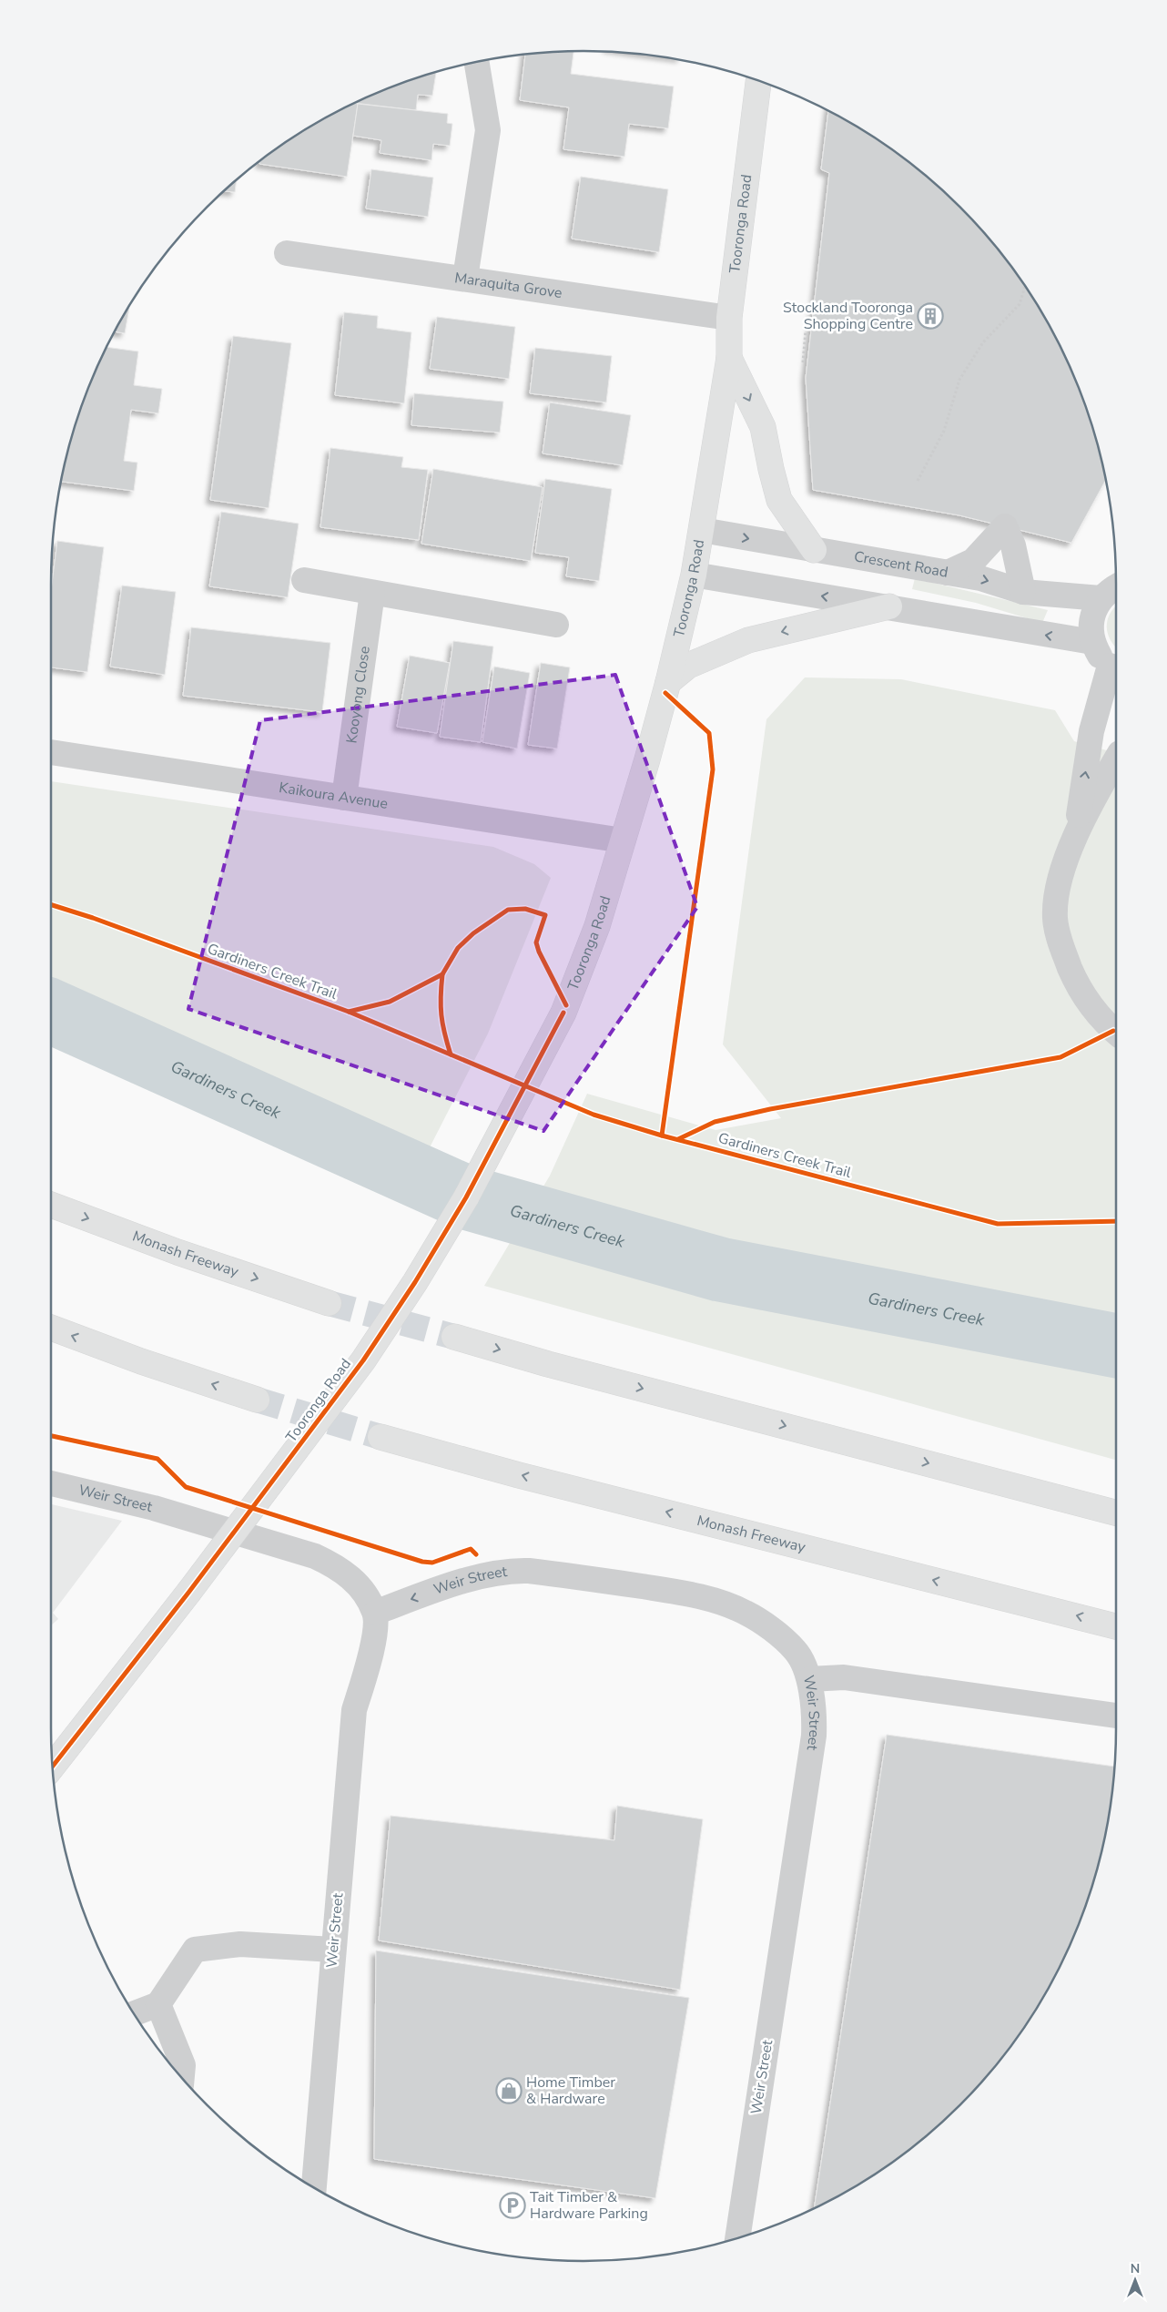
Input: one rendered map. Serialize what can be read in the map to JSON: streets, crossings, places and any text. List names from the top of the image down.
{
  "streets": {
    "main road": ["Tooronga Road", "Monash Freeway"],
    "street": [
      "Maraquita Grove",
      "Crescent Road",
      "Kooyong Close",
      "Kaikoura Avenue",
      "Weir Street"
    ],
    "cycle path": ["Gardiners Creek Trail"]
  },
  "crossings": [
    ["Tooronga Road", "Maraquita Grove"],
    ["Tooronga Road", "Crescent Road"],
    ["Tooronga Road", "Kaikoura Avenue"],
    ["Kooyong Close", "Kaikoura Avenue"]
  ],
  "water": ["Gardiners Creek"],
  "places": {
    "building": ["Stockland Tooronga Shopping Centre"],
    "shop": ["Home Timber & Hardware"],
    "parking": ["Tait Timber & Hardware Parking"]
  },
  "north": "top"
}
